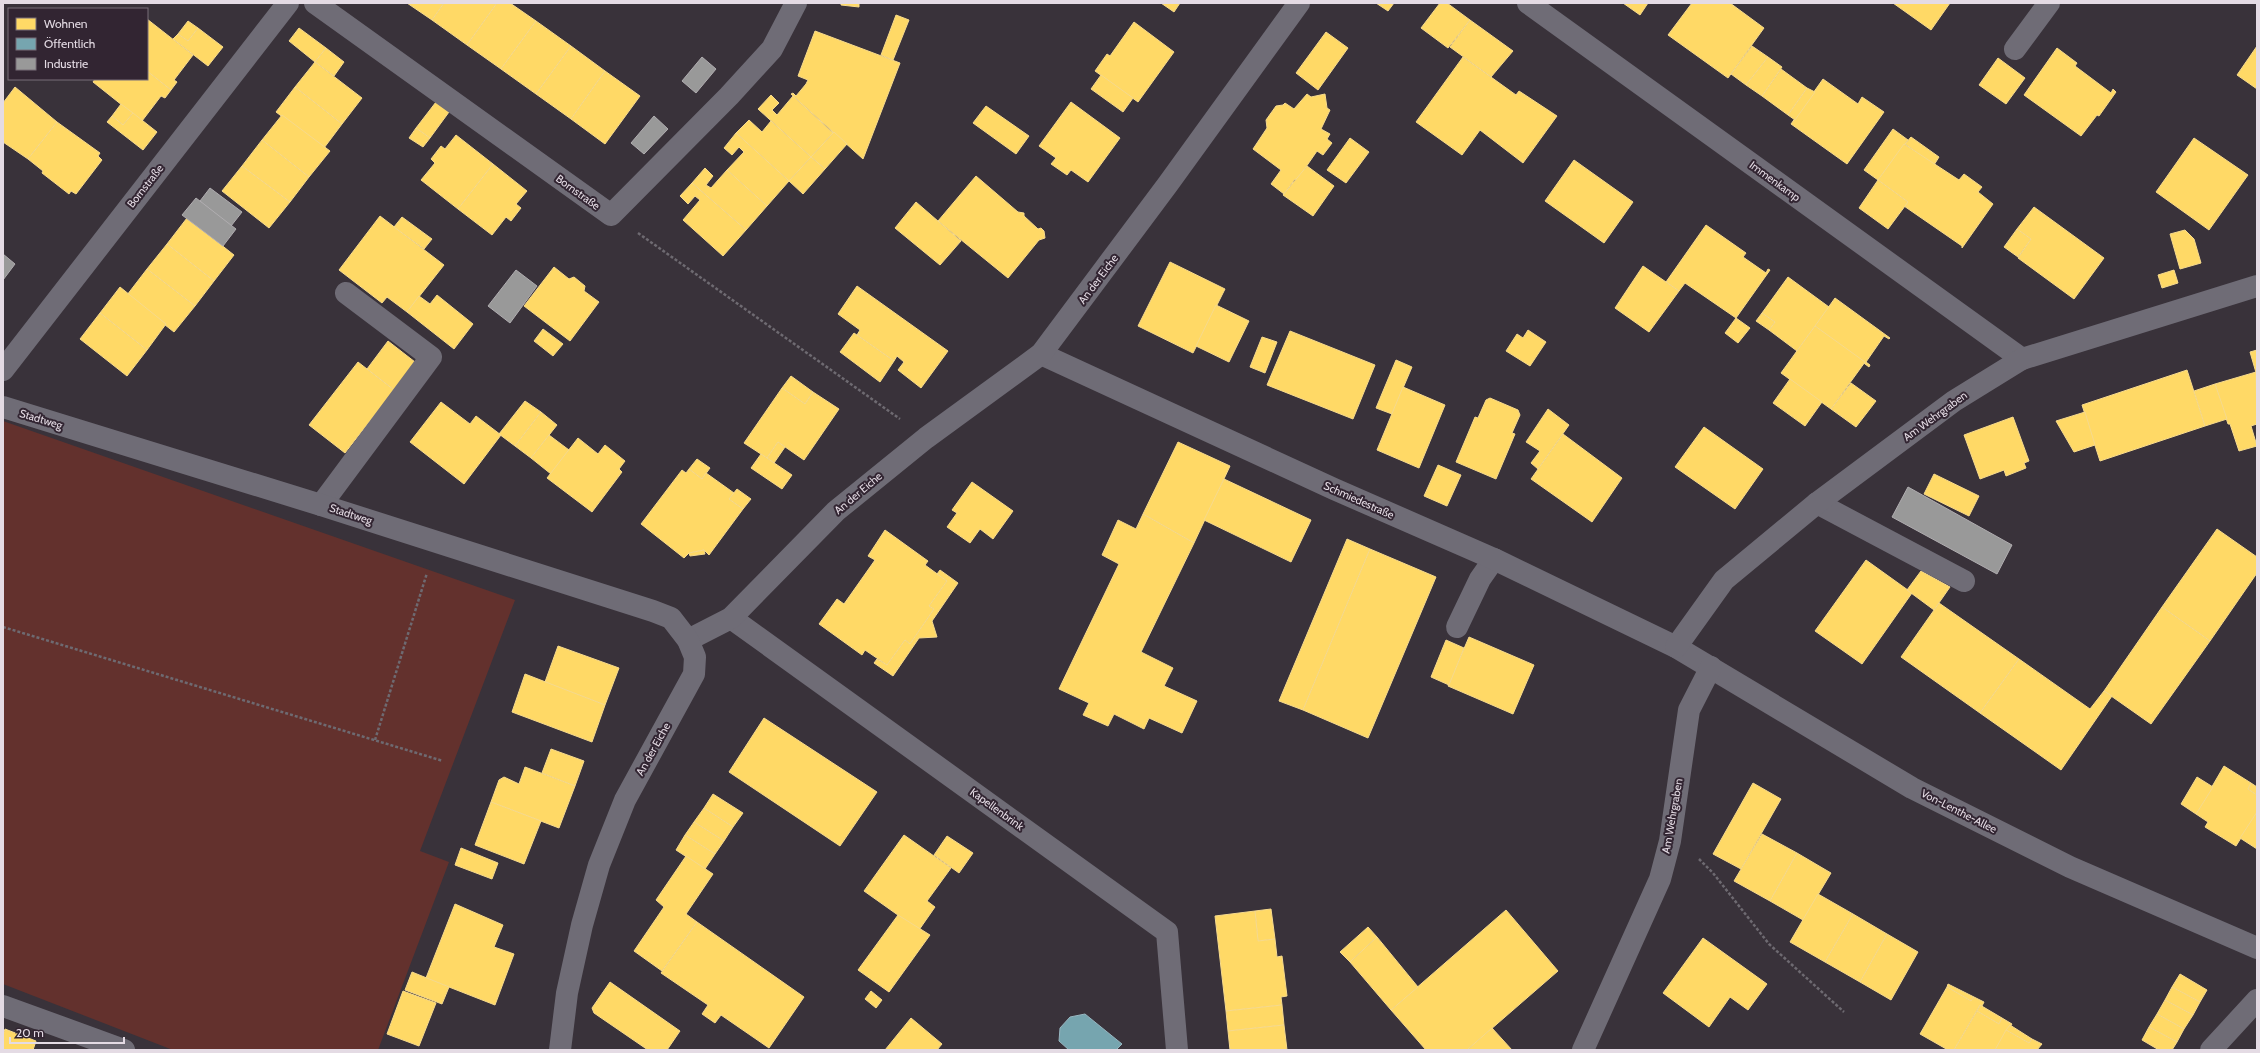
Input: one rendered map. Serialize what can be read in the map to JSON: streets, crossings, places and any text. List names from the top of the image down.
{
  "streets": {
    "street": [
      "Immenkamp",
      "Bornstraße",
      "An der Eiche",
      "Am Wehrgraben",
      "Stadtweg",
      "Schmiedestraße",
      "Kapellenbrink",
      "Von-Lenthe-Allee"
    ]
  },
  "crossings": [
    ["Immenkamp", "Am Wehrgraben"],
    ["An der Eiche", "Stadtweg"],
    ["An der Eiche", "Schmiedestraße"],
    ["An der Eiche", "Kapellenbrink"],
    ["Am Wehrgraben", "Schmiedestraße"],
    ["Am Wehrgraben", "Von-Lenthe-Allee"],
    ["Schmiedestraße", "Von-Lenthe-Allee"]
  ],
  "legend": ["Wohnen", "Öffentlich", "Industrie"],
  "scale_bar": "20 m"
}
